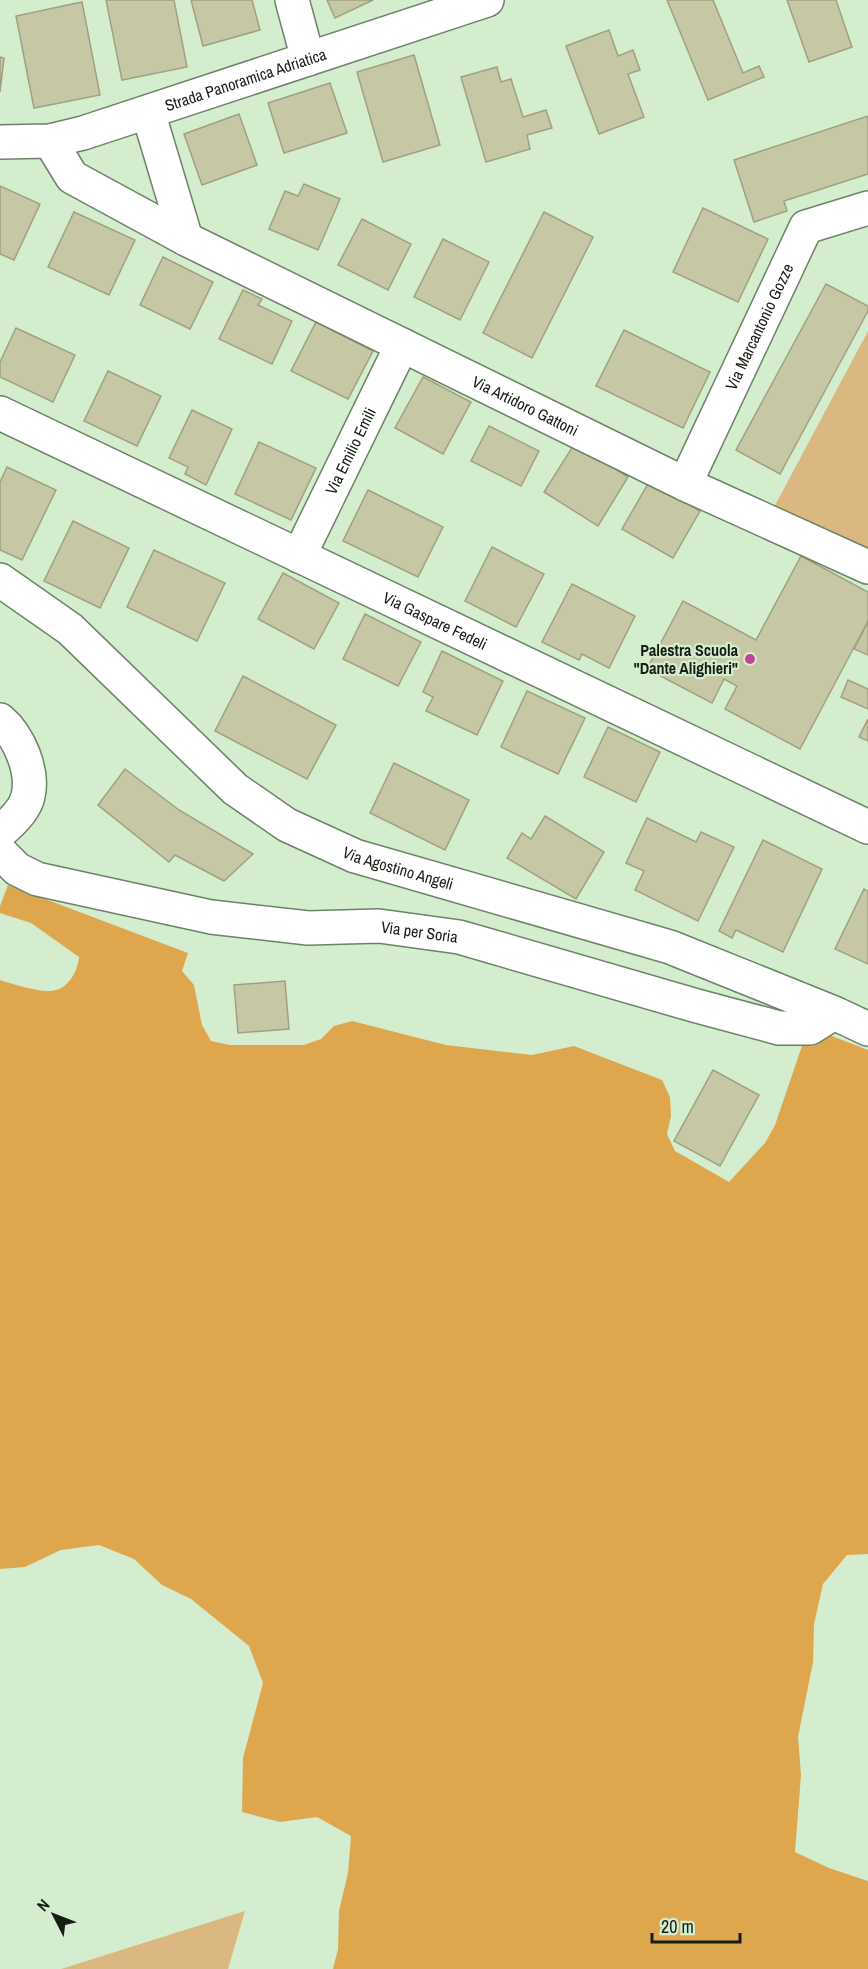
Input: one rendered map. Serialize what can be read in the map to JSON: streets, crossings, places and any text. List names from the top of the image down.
{
  "streets": {
    "street": [
      "Strada Panoramica Adriatica",
      "Via Marcantonio Gozze",
      "Via Artidoro Gattoni",
      "Via Emilio Emili",
      "Via Gaspare Fedeli",
      "Via Agostino Angeli",
      "Via per Soria"
    ]
  },
  "crossings": [
    ["Strada Panoramica Adriatica", "Via Artidoro Gattoni"],
    ["Via Marcantonio Gozze", "Via Artidoro Gattoni"],
    ["Via Artidoro Gattoni", "Via Emilio Emili"],
    ["Via Emilio Emili", "Via Gaspare Fedeli"],
    ["Via Agostino Angeli", "Via per Soria"]
  ],
  "places": ["Palestra Scuola \"Dante Alighieri\""],
  "scale_bar": "20 m",
  "north": "top left"
}
